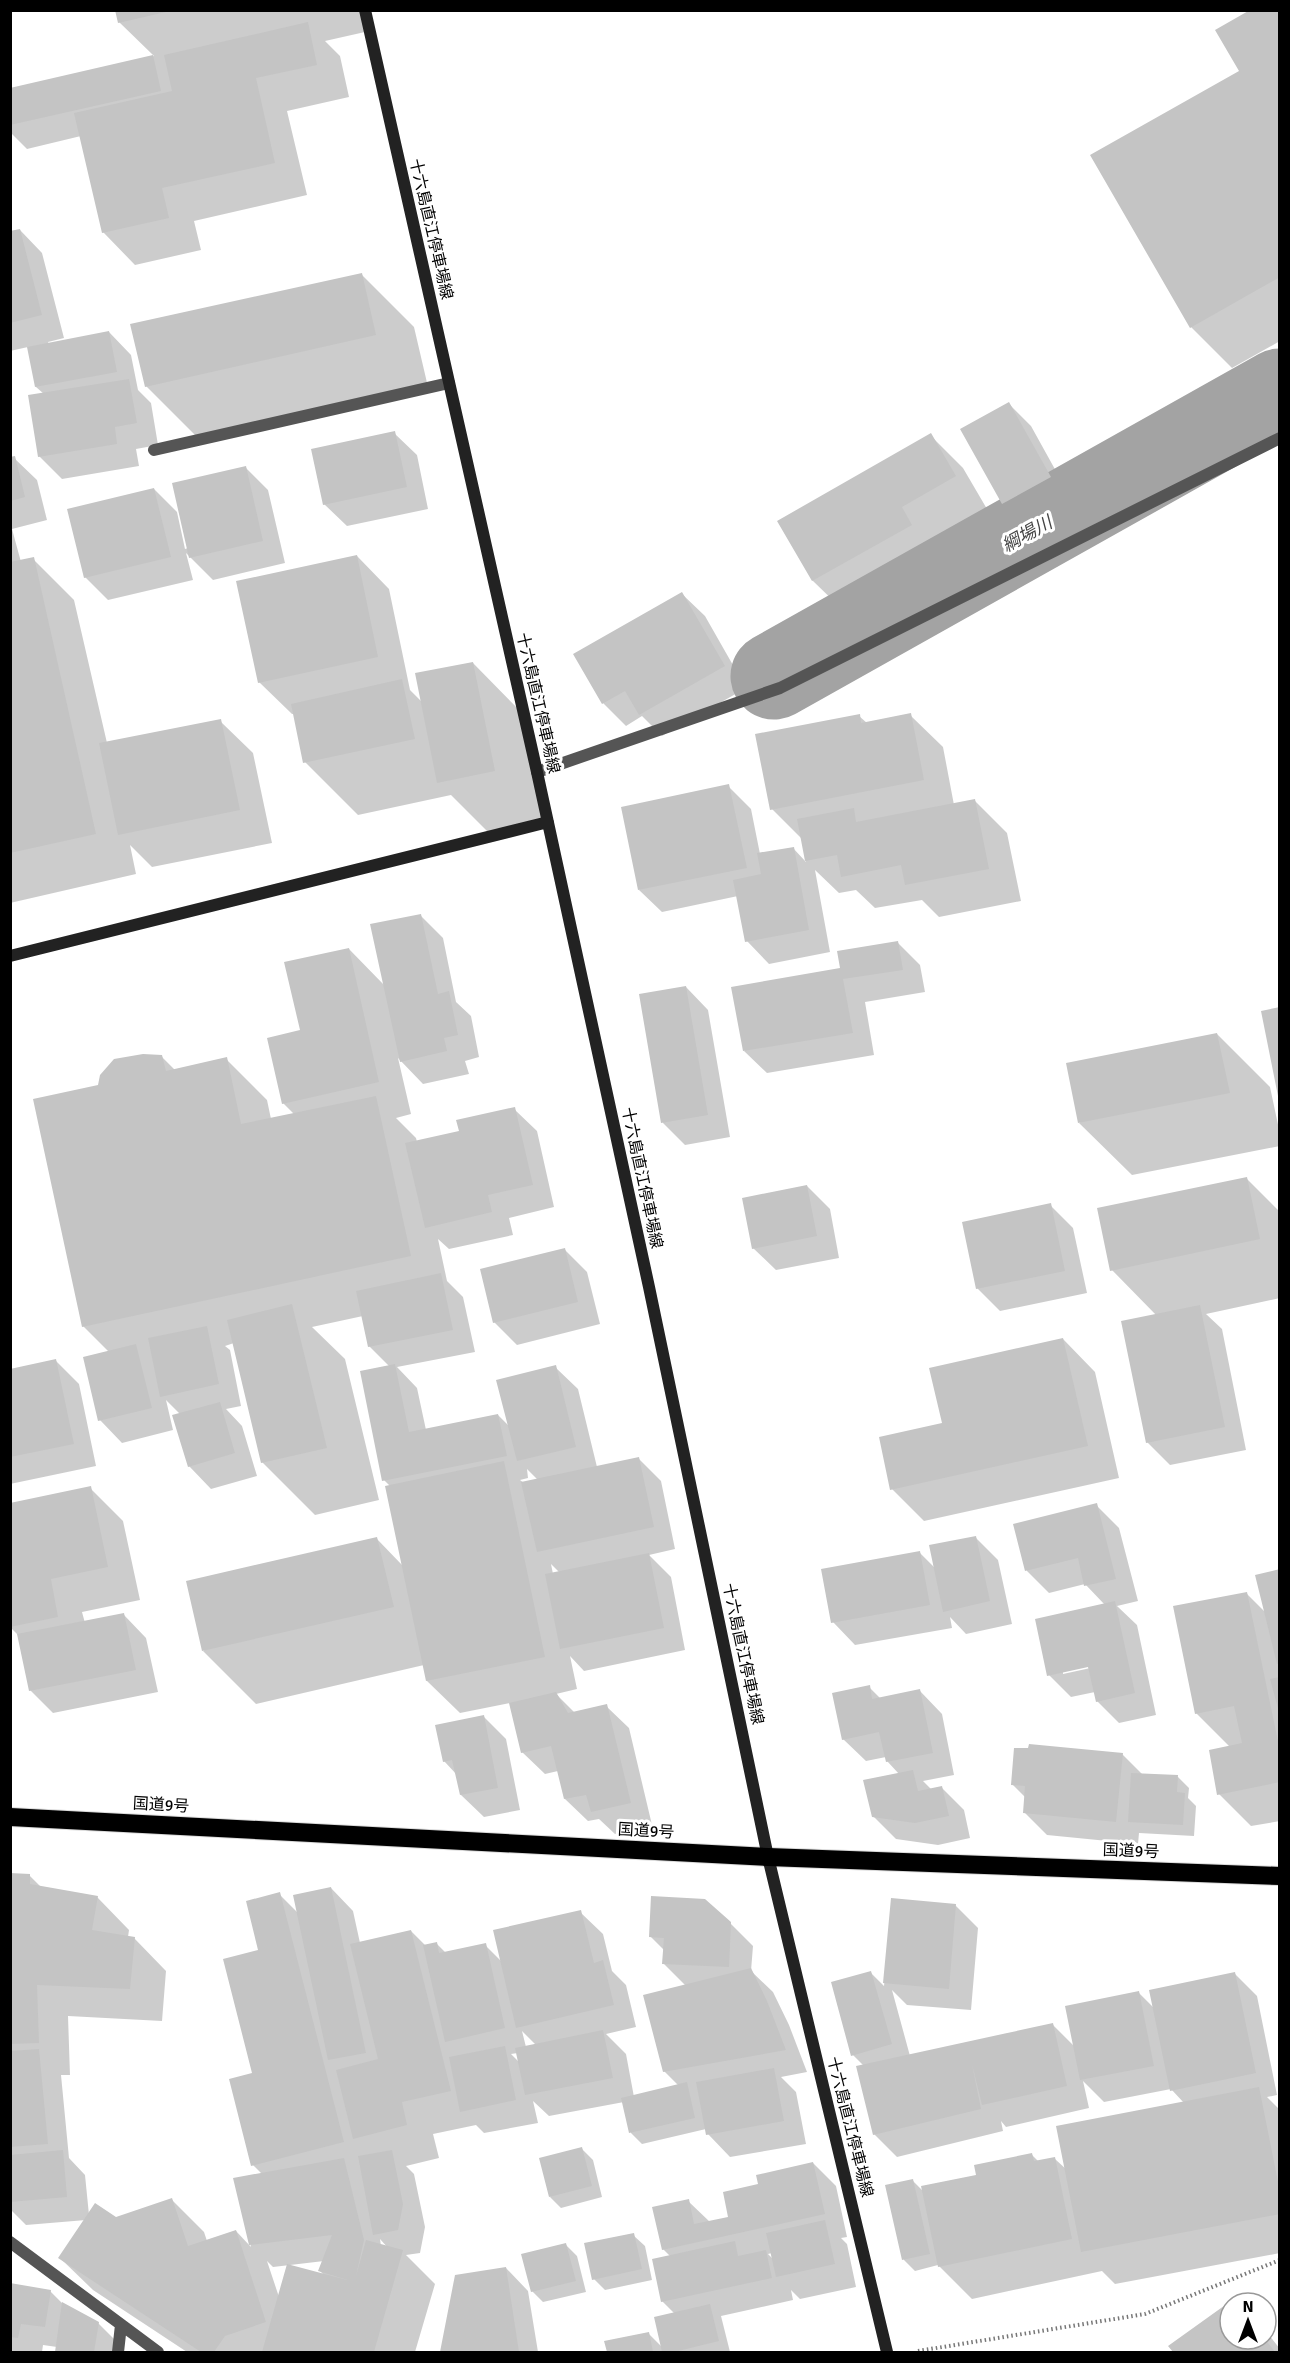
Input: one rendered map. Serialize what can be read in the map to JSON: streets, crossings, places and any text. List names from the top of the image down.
{
  "streets": {
    "highway": ["国道9号"],
    "main road": ["十六島直江停車場線"]
  },
  "crossings": [
    ["十六島直江停車場線", "国道9号"]
  ],
  "water": ["綱場川"],
  "north": "top"
}
